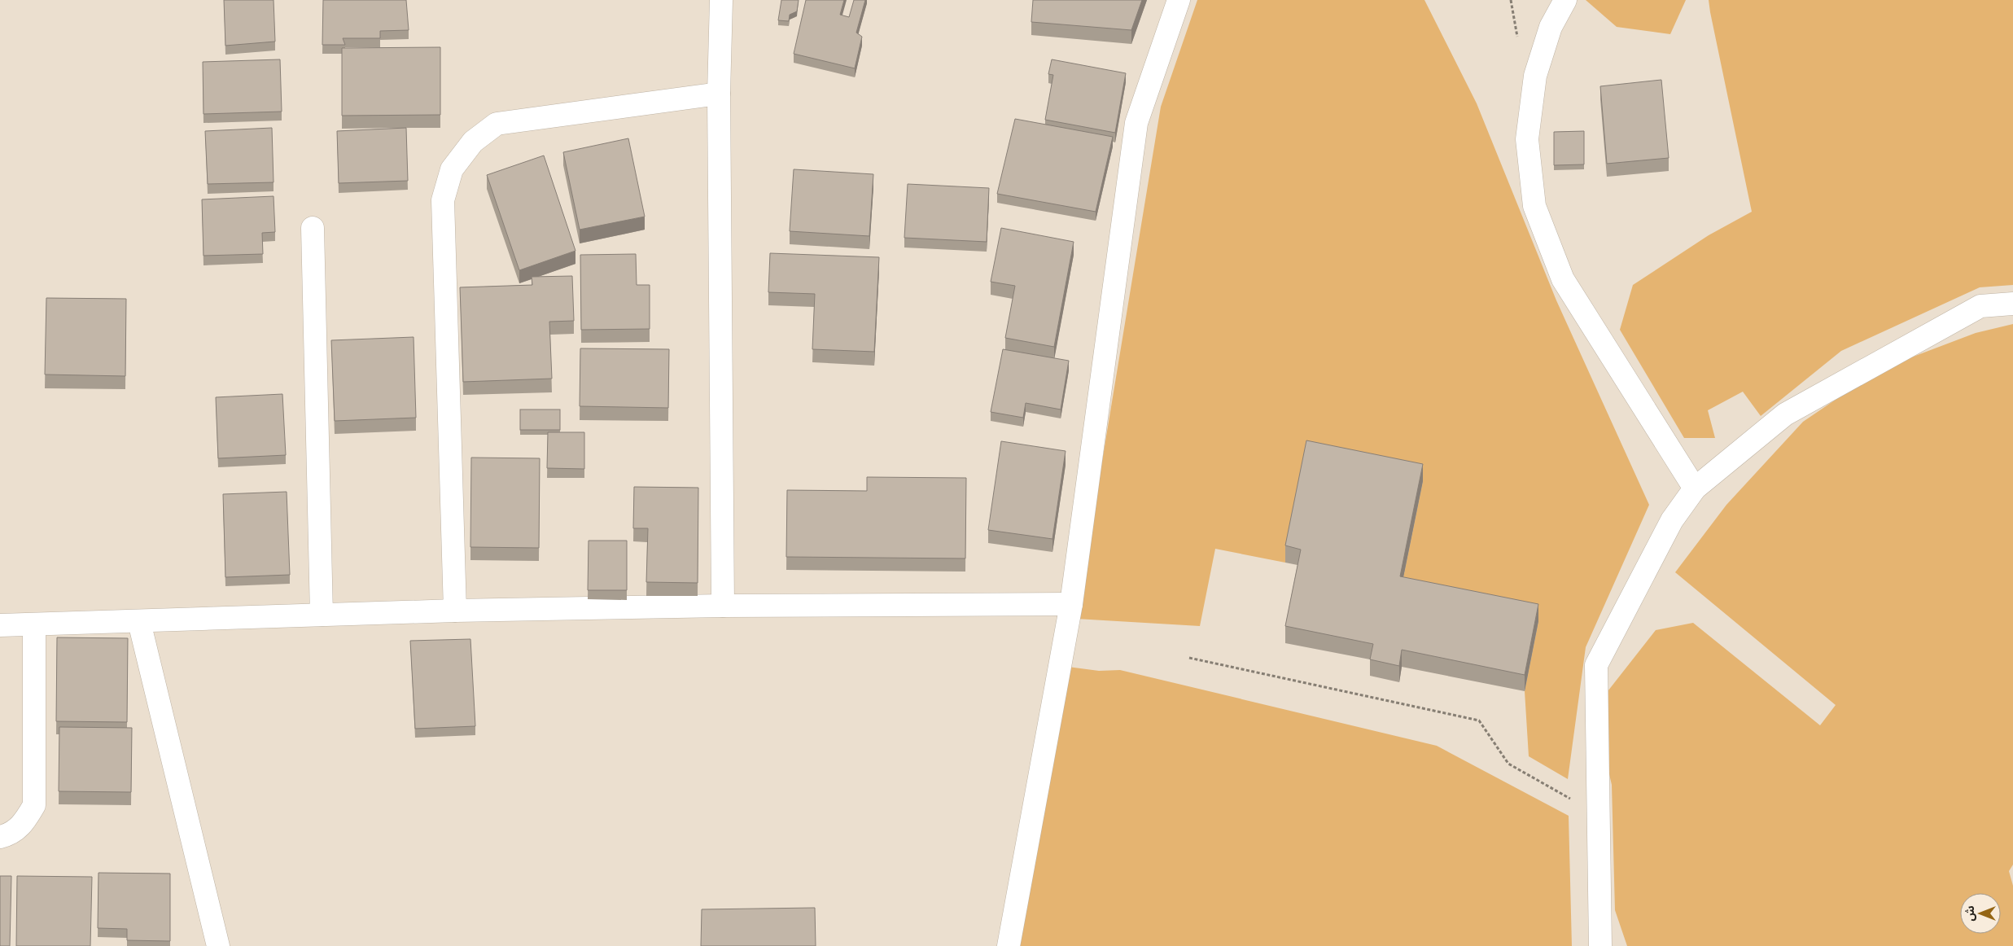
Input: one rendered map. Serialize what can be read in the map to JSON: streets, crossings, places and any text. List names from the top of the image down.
{
  "north": "left"
}
